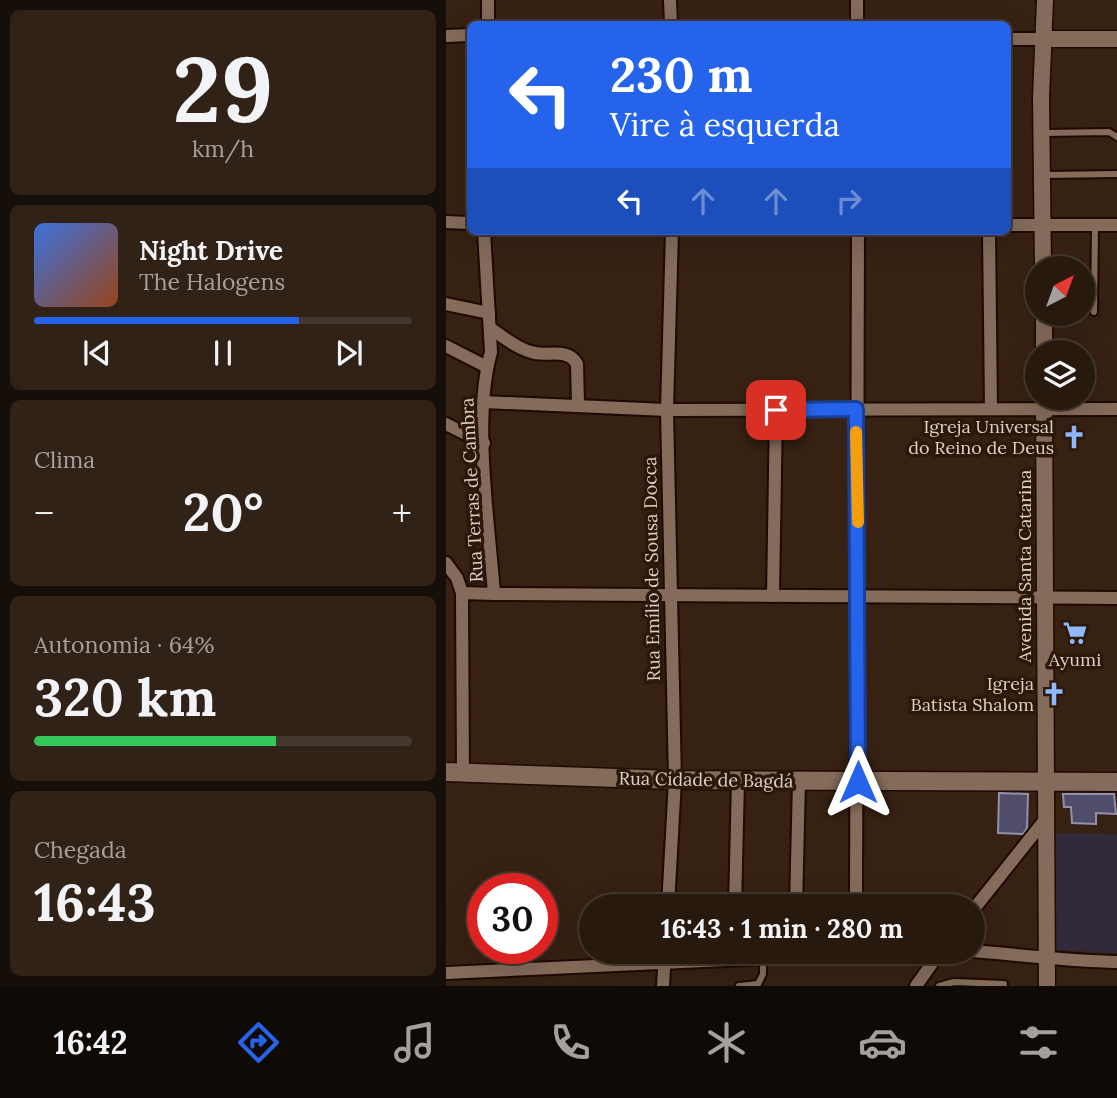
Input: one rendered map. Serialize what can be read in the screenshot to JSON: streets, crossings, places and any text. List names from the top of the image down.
{
  "streets": {
    "main road": ["Rua Cidade de Bagdá"],
    "street": ["Rua Terras de Cambra", "Avenida Santa Catarina", "Rua Emílio de Sousa Docca"]
  },
  "crossings": [
    ["Rua Terras de Cambra", "Rua Cidade de Bagdá"],
    ["Avenida Santa Catarina", "Rua Cidade de Bagdá"],
    ["Rua Emílio de Sousa Docca", "Rua Cidade de Bagdá"]
  ],
  "places": {
    "church": ["Igreja Universal do Reino de Deus", "Igreja Batista Shalom"],
    "supermarket": ["Ayumi"]
  },
  "north": "top right",
  "page": {
    "tile": [
      ["29", "km/h"],
      "Clima",
      ["Autonomia · 64%", "320 km"],
      ["Chegada", "16:43"]
    ],
    "turn": ["230 m", "Vire à esquerda"],
    "song": ["Night Drive", "The Halogens"],
    "heat": ["−", "20°", "+"],
    "limit": "30",
    "trip": "16:43 · 1 min · 280 m",
    "tabs": "16:42"
  }
}
